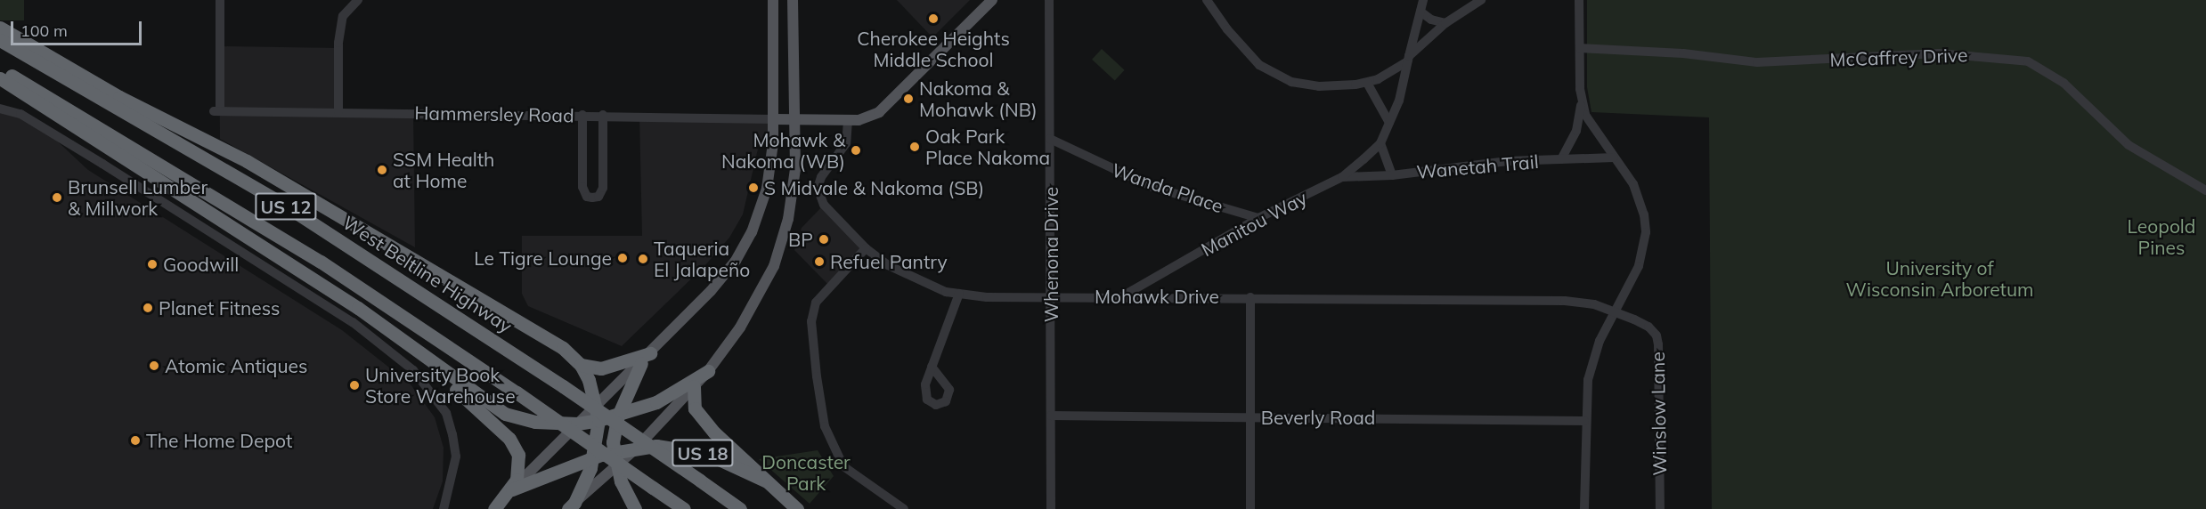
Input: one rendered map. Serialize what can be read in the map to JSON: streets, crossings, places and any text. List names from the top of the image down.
{
  "streets": {
    "highway": ["US 12", "West Beltline Highway", "US 18"],
    "street": [
      "McCaffrey Drive",
      "Hammersley Road",
      "Wanetah Trail",
      "Wanda Place",
      "Manitou Way",
      "Whenona Drive",
      "Mohawk Drive",
      "Winslow Lane",
      "Beverly Road"
    ]
  },
  "crossings": [
    ["Wanetah Trail", "Manitou Way"],
    ["Wanda Place", "Manitou Way"],
    ["Wanda Place", "Whenona Drive"],
    ["Manitou Way", "Mohawk Drive"],
    ["Whenona Drive", "Mohawk Drive"],
    ["Whenona Drive", "Beverly Road"],
    ["Mohawk Drive", "Winslow Lane"]
  ],
  "parks": ["Leopold Pines", "University of Wisconsin Arboretum", "Doncaster Park"],
  "places": [
    "Cherokee Heights Middle School",
    "Nakoma & Mohawk (NB)",
    "Oak Park Place Nakoma",
    "Mohawk & Nakoma (WB)",
    "SSM Health at Home",
    "S Midvale & Nakoma (SB)",
    "Brunsell Lumber & Millwork",
    "BP",
    "Le Tigre Lounge",
    "Taqueria El Jalapeño",
    "Refuel Pantry",
    "Goodwill",
    "Planet Fitness",
    "Atomic Antiques",
    "University Book Store Warehouse",
    "The Home Depot"
  ],
  "scale_bar": "100 m"
}
